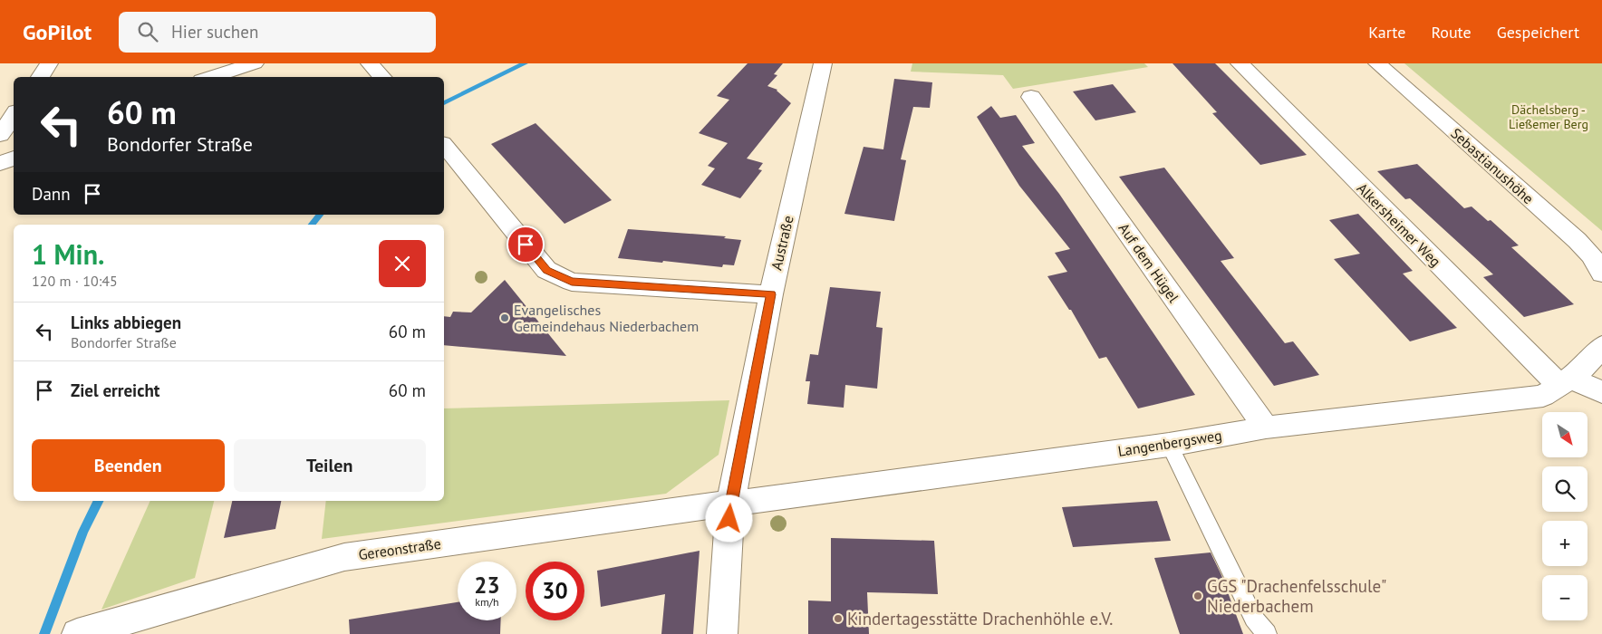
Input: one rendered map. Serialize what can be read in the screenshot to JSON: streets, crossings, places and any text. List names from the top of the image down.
{
  "streets": {
    "street": [
      "Sebastianushöhe",
      "Alkersheimer Weg",
      "Austraße",
      "Auf dem Hügel",
      "Langenbergsweg",
      "Gereonstraße"
    ]
  },
  "crossings": [
    ["Alkersheimer Weg", "Langenbergsweg"],
    ["Austraße", "Langenbergsweg"],
    ["Austraße", "Gereonstraße"],
    ["Auf dem Hügel", "Langenbergsweg"],
    ["Langenbergsweg", "Gereonstraße"]
  ],
  "parks": ["Dächelsberg - Ließemer Berg"],
  "places": ["Evangelisches Gemeindehaus Niederbachem", "GGS \"Drachenfelsschule\" Niederbachem", "Kindertagesstätte Drachenhöhle e.V."],
  "north": "bottom right",
  "page": {
    "header": "GoPilot",
    "search": "Hier suchen",
    "nav": ["Karte", "Route", "Gespeichert"],
    "turn": ["60 m", "Bondorfer Straße"],
    "then": "Dann",
    "heading": ["1 Min.", "120 m · 10:45"],
    "list": [
      {
        "name": "Links abbiegen",
        "note": "Bondorfer Straße",
        "value": "60 m"
      },
      {
        "name": "Ziel erreicht",
        "value": "60 m"
      }
    ],
    "map_buttons": ["+", "−"],
    "buttons": ["Beenden", "Teilen"],
    "speed": "23 km/h",
    "limit": "30"
  }
}
